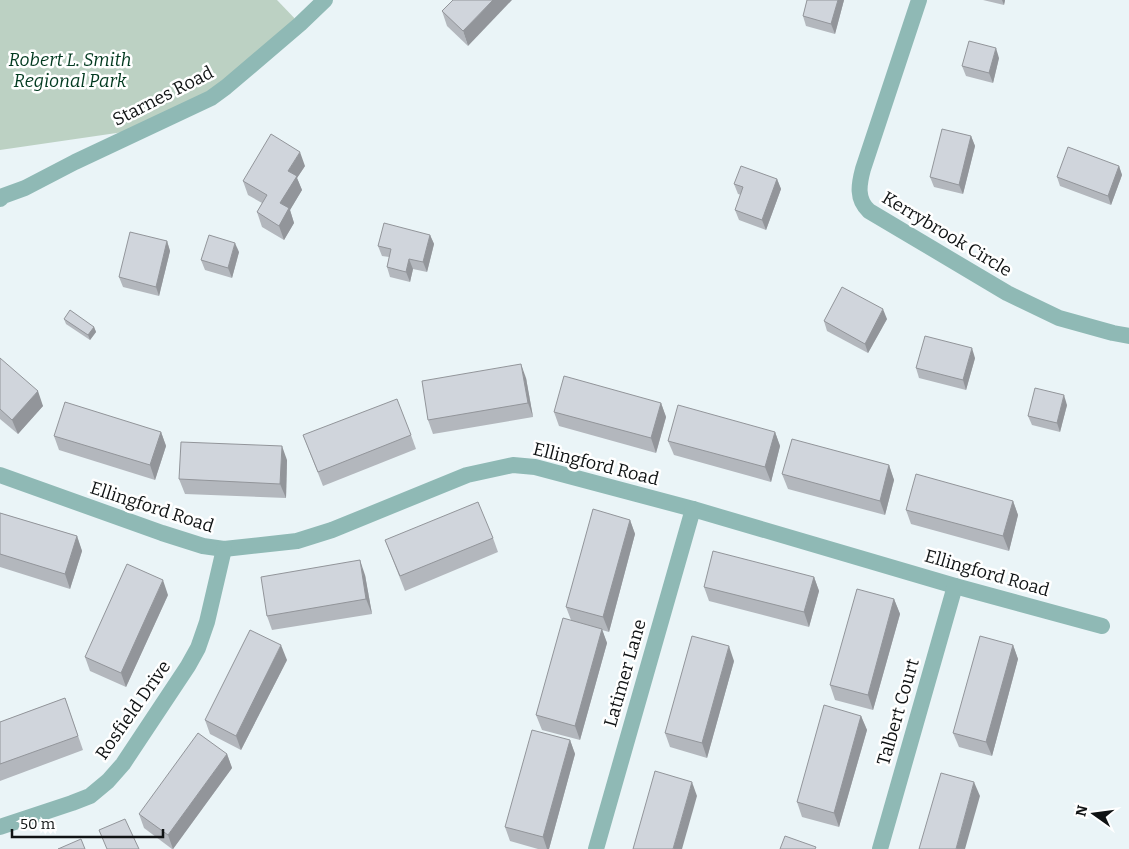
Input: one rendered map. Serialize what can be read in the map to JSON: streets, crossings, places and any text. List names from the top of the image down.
{
  "streets": {
    "street": [
      "Starnes Road",
      "Kerrybrook Circle",
      "Ellingford Road",
      "Latimer Lane",
      "Rosfield Drive",
      "Talbert Court"
    ]
  },
  "crossings": [
    ["Ellingford Road", "Latimer Lane"],
    ["Ellingford Road", "Rosfield Drive"],
    ["Ellingford Road", "Talbert Court"]
  ],
  "parks": ["Robert L. Smith Regional Park"],
  "scale_bar": "50 m",
  "north": "left"
}
